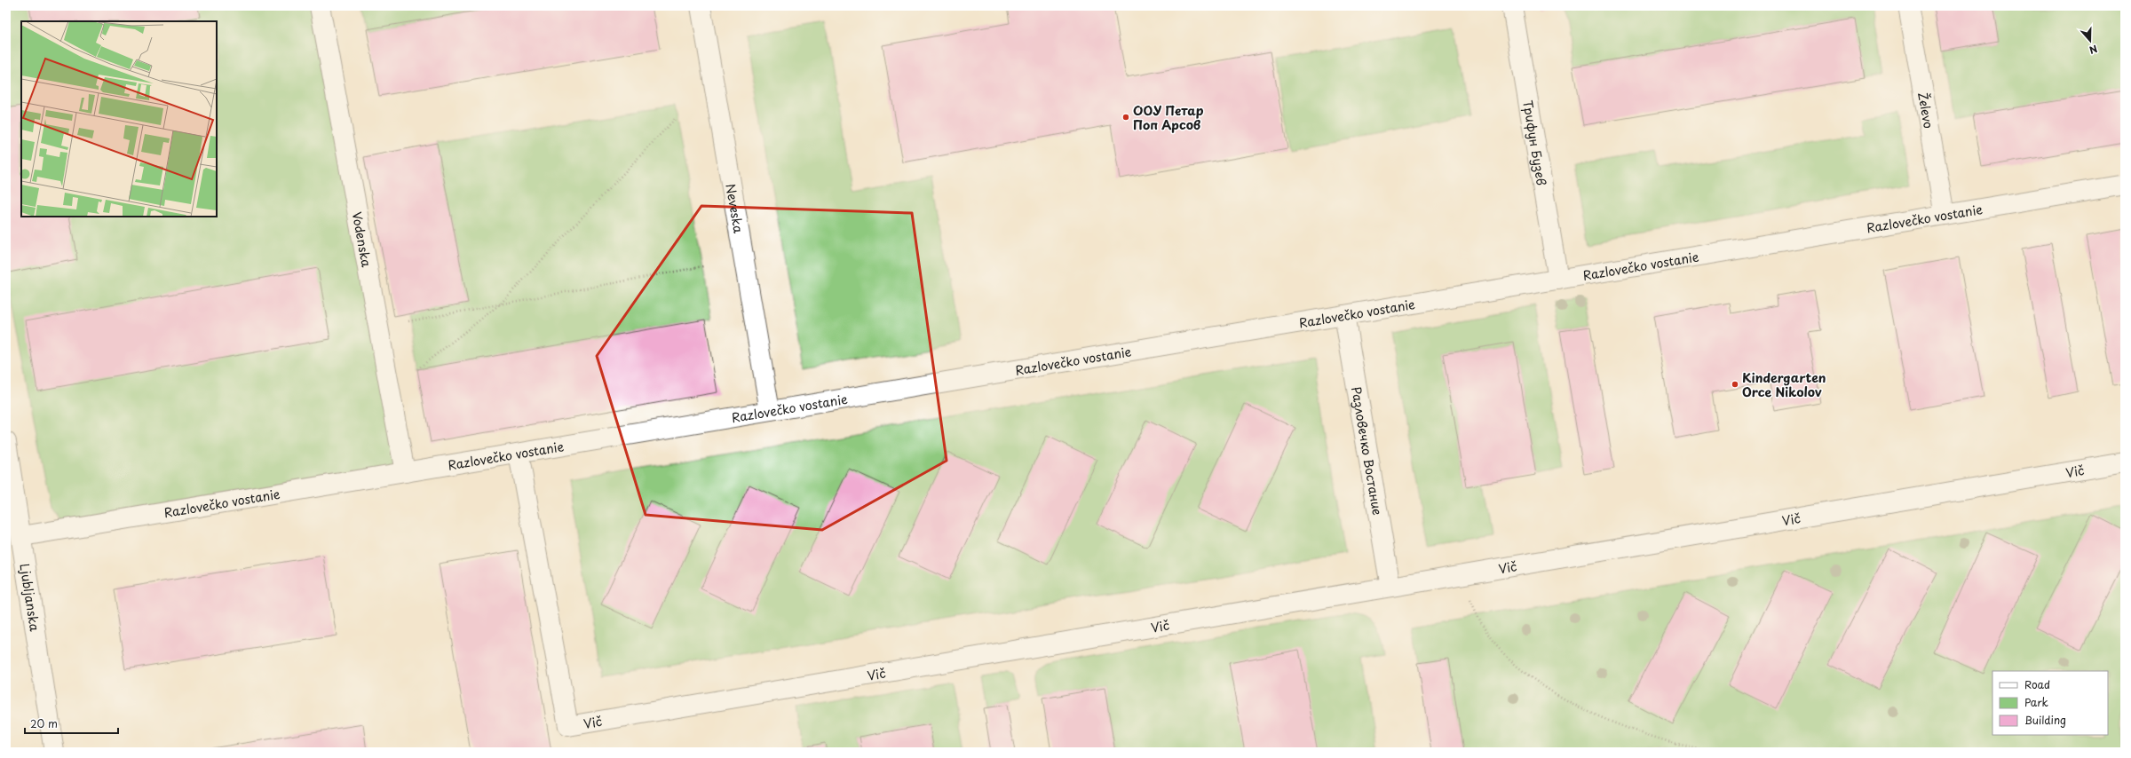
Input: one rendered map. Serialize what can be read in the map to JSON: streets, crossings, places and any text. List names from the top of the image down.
{
  "streets": {
    "street": [
      "Želevo",
      "Трифун Бузев",
      "Neveska",
      "Razlovečko vostanie",
      "Vodenska",
      "Разловечко Востание",
      "Vič",
      "Ljubljanska"
    ]
  },
  "crossings": [
    ["Želevo", "Razlovečko vostanie"],
    ["Трифун Бузев", "Razlovečko vostanie"],
    ["Neveska", "Razlovečko vostanie"],
    ["Razlovečko vostanie", "Vodenska"],
    ["Razlovečko vostanie", "Разловечко Востание"],
    ["Razlovečko vostanie", "Vič"],
    ["Razlovečko vostanie", "Ljubljanska"],
    ["Разловечко Востание", "Vič"]
  ],
  "places": ["ООУ Петар Поп Арсов", "Kindergarten Orce Nikolov"],
  "legend": ["Road", "Park", "Building"],
  "scale_bar": "20 m",
  "north": "bottom"
}
